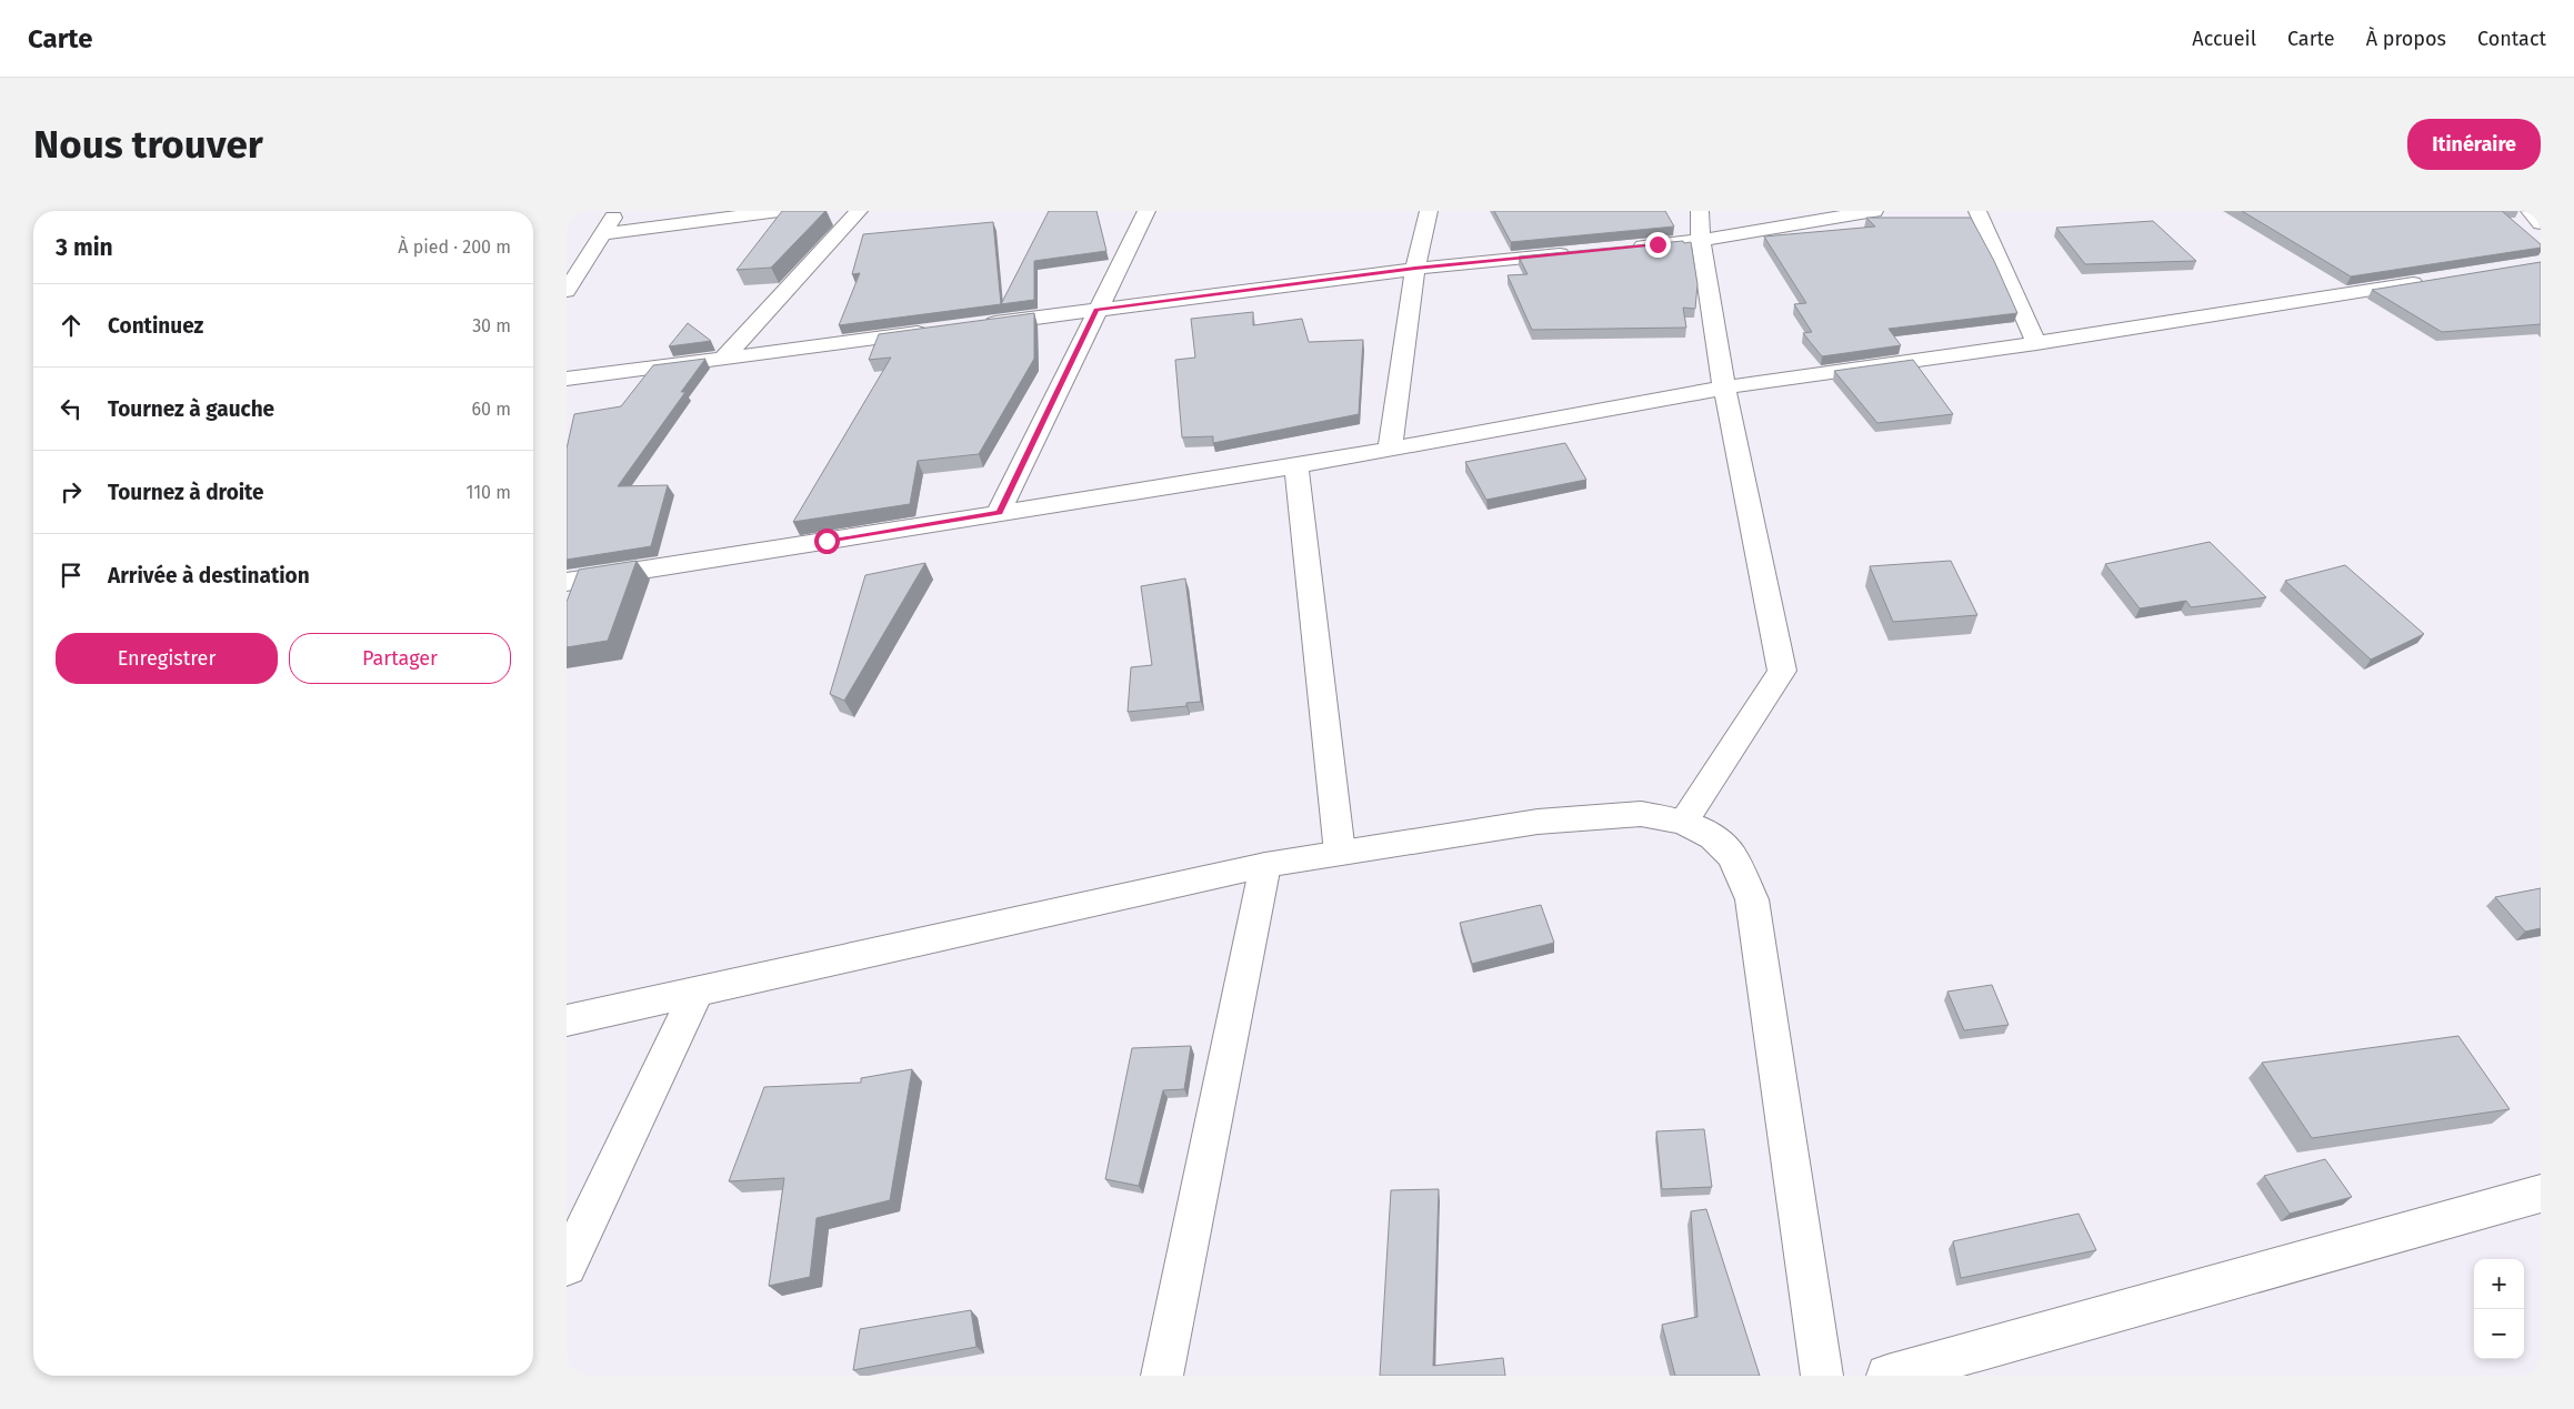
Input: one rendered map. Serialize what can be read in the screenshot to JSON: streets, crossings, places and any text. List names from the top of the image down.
{
  "page": {
    "header": "Carte",
    "nav": [
      "Accueil",
      "Carte",
      "À propos",
      "Contact"
    ],
    "buttons": [
      "Itinéraire",
      ["Enregistrer", "Partager"]
    ],
    "title": "Nous trouver",
    "heading": ["3 min", "À pied · 200 m"],
    "list": [
      ["Continuez", "30 m"],
      ["Tournez à gauche", "60 m"],
      ["Tournez à droite", "110 m"],
      "Arrivée à destination"
    ],
    "map_buttons": ["+", "−"]
  }
}
